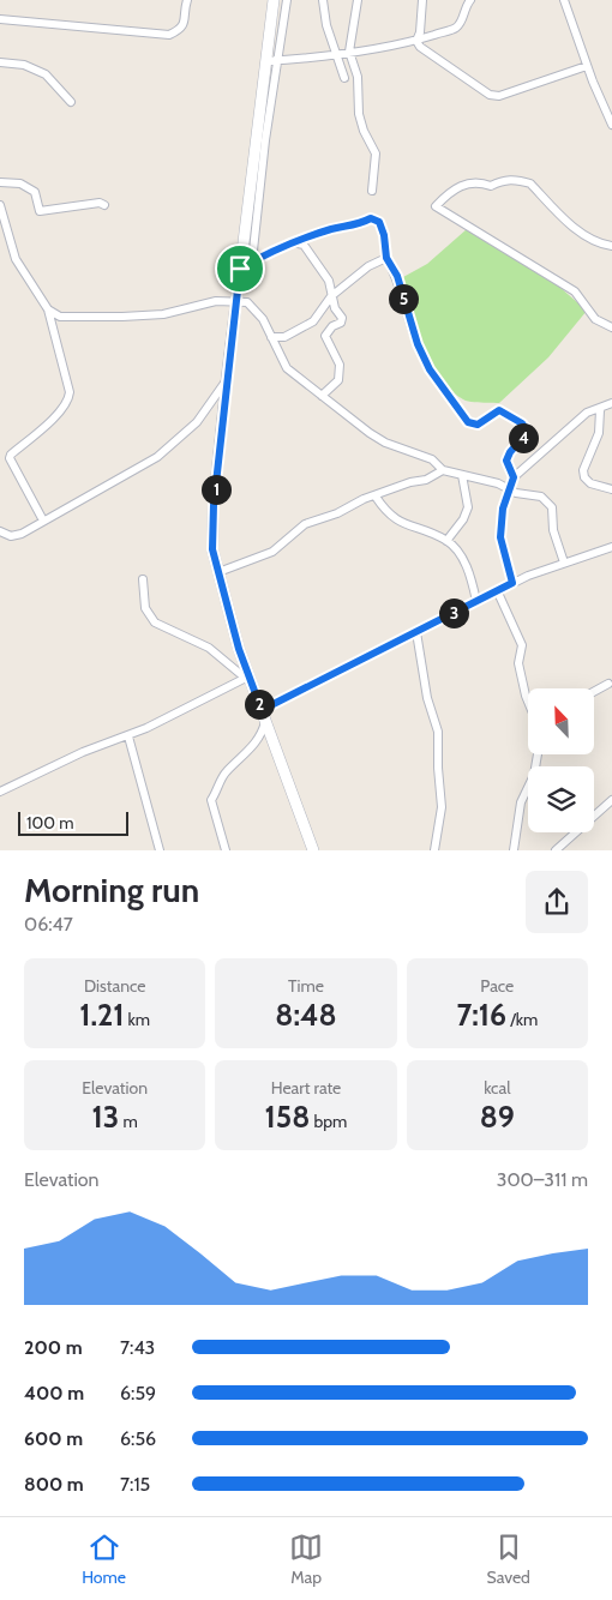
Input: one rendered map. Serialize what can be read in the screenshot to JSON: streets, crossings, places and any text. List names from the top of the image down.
{
  "scale_bar": "100 m",
  "north": "top left",
  "page": {
    "pins": [
      "5",
      "4",
      "1",
      "3",
      "2"
    ],
    "scale": "100 m",
    "heading": ["Morning run", "06:47"],
    "stats": [
      ["Distance", "1.21 km"],
      ["Time", "8:48"],
      ["Pace", "7:16 /km"],
      ["Elevation", "13 m"],
      ["Heart rate", "158 bpm"],
      ["kcal", "89"]
    ],
    "chart": ["Elevation", "300–311 m"],
    "list": [
      {
        "name": "200 m",
        "note": "7:43"
      },
      {
        "name": "400 m",
        "note": "6:59"
      },
      {
        "name": "600 m",
        "note": "6:56"
      },
      {
        "name": "800 m",
        "note": "7:15"
      }
    ],
    "tabs": ["Home", "Map", "Saved"]
  }
}
